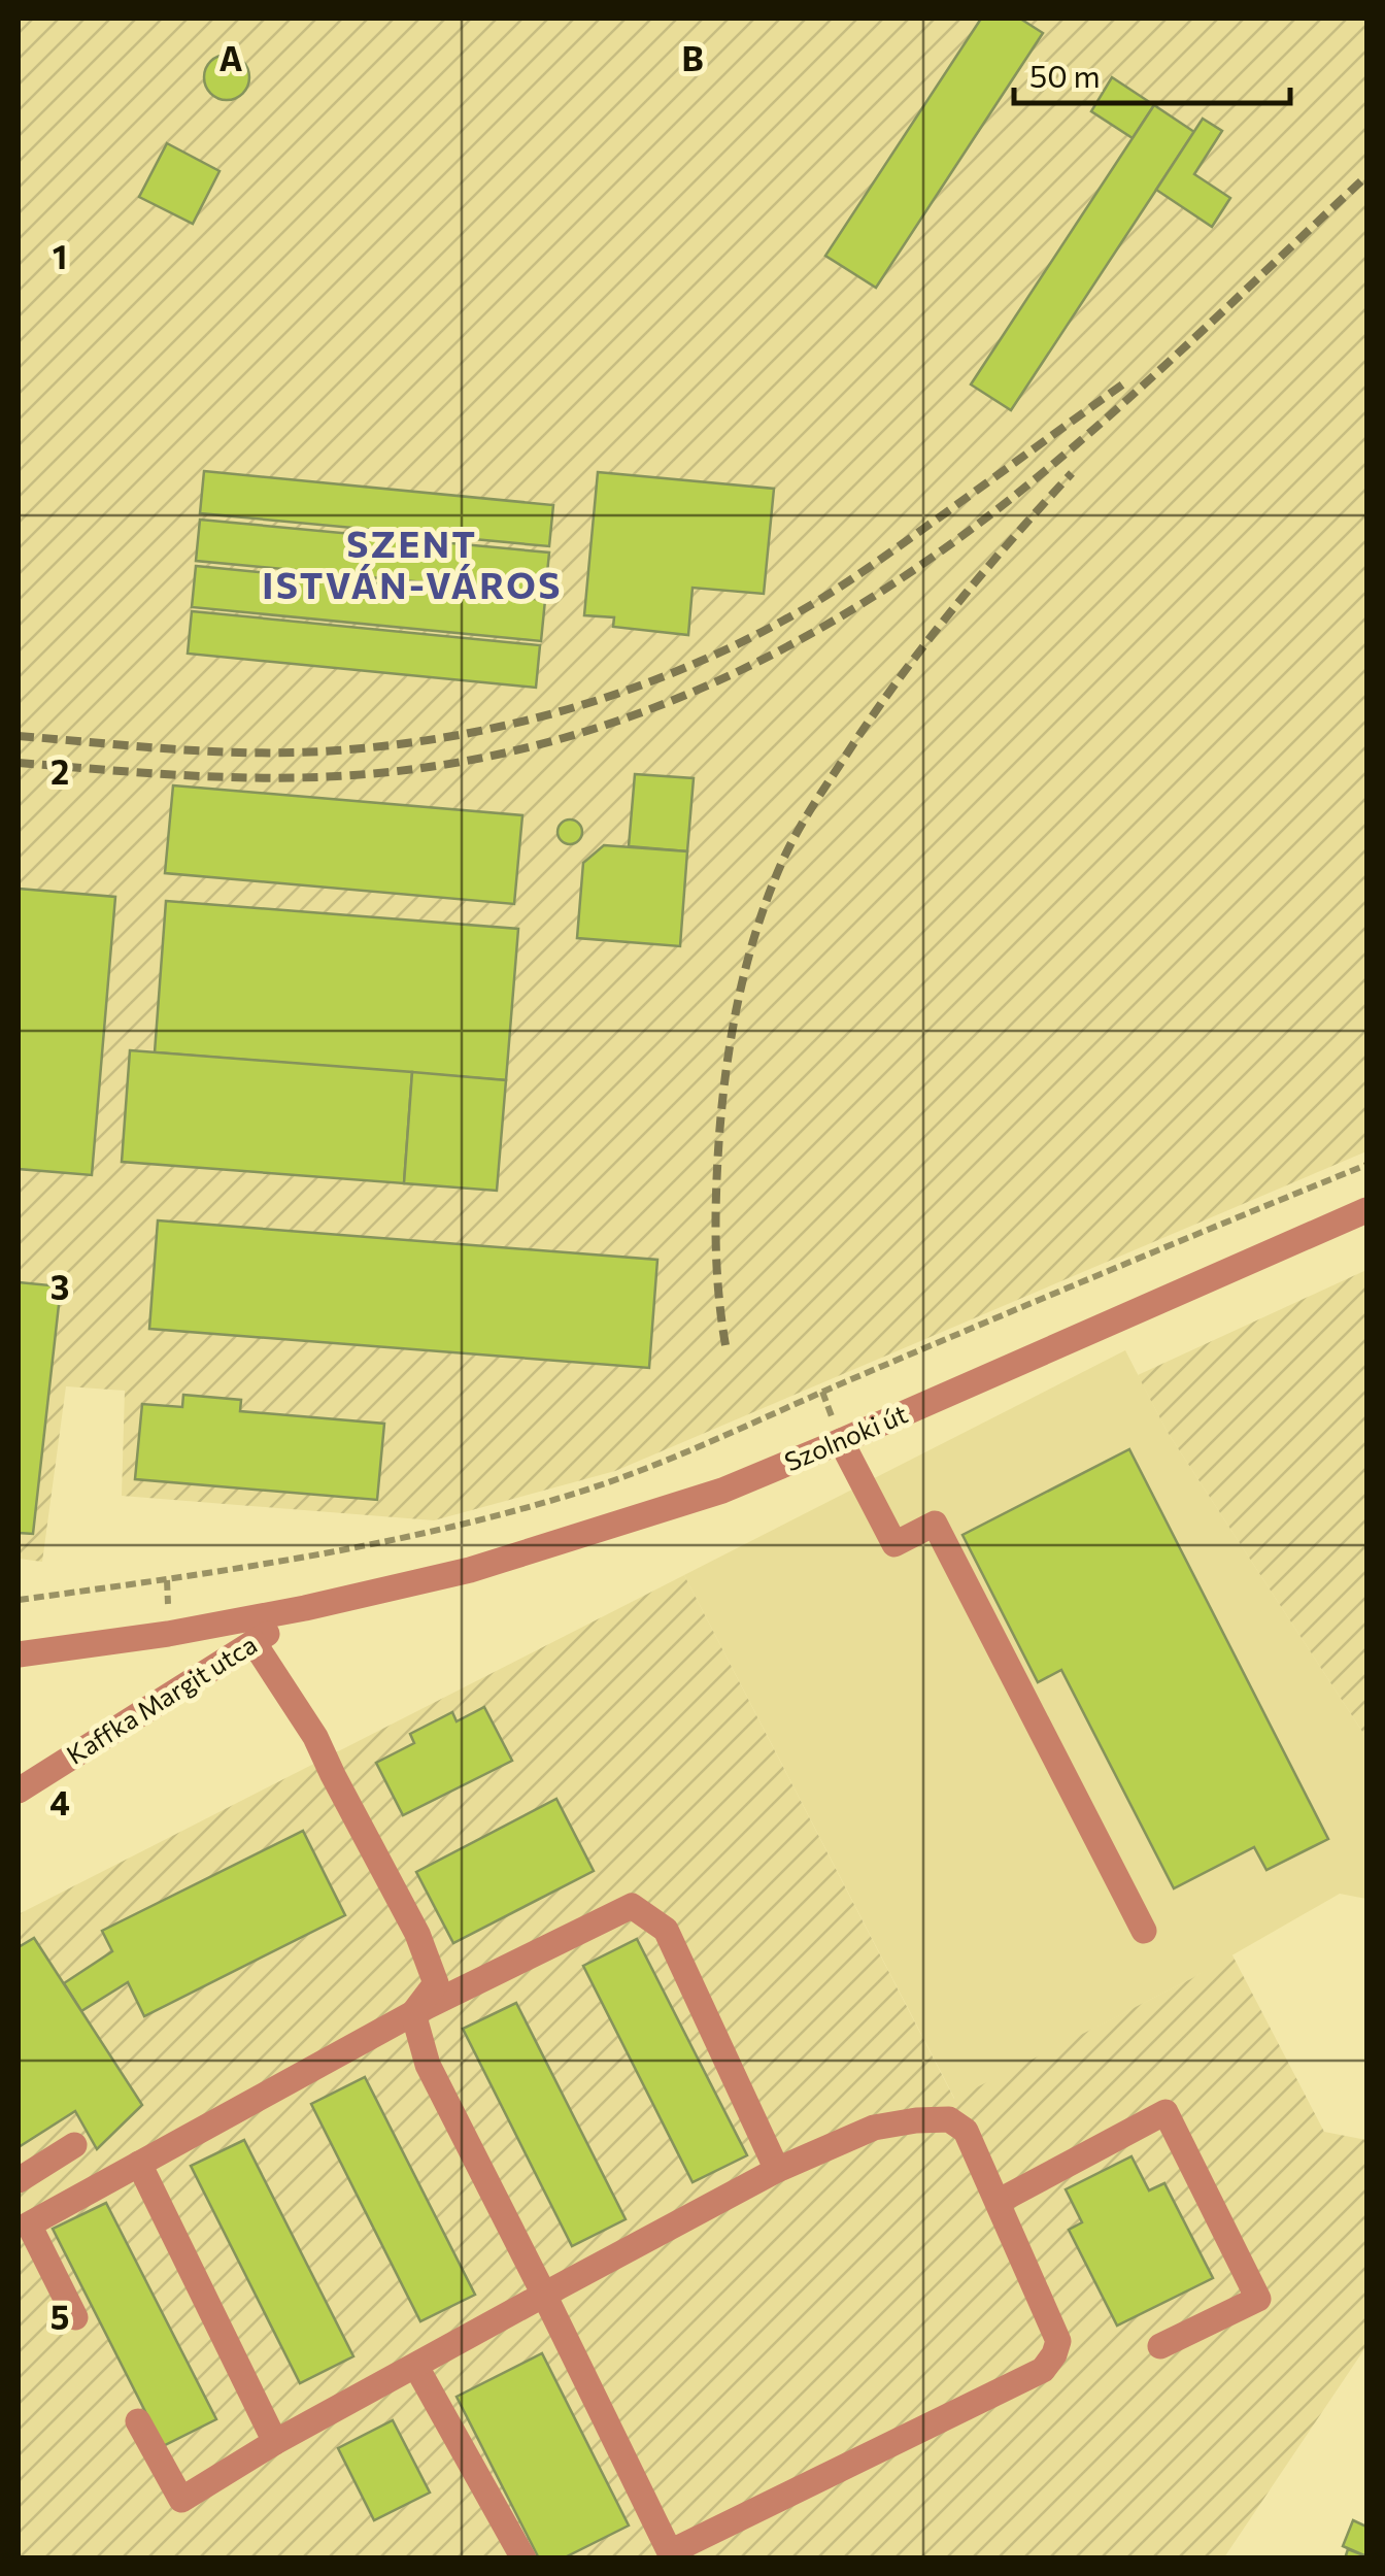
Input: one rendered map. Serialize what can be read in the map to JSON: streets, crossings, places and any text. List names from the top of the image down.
{
  "streets": {
    "street": ["Szolnoki út", "Kaffka Margit utca"]
  },
  "crossings": [
    ["Szolnoki út", "Kaffka Margit utca"]
  ],
  "districts": ["SZENT ISTVÁN-VÁROS"],
  "scale_bar": "50 m",
  "grid": {
    "columns": ["A", "B"],
    "rows": [
      "1",
      "2",
      "3",
      "4",
      "5"
    ]
  }
}
